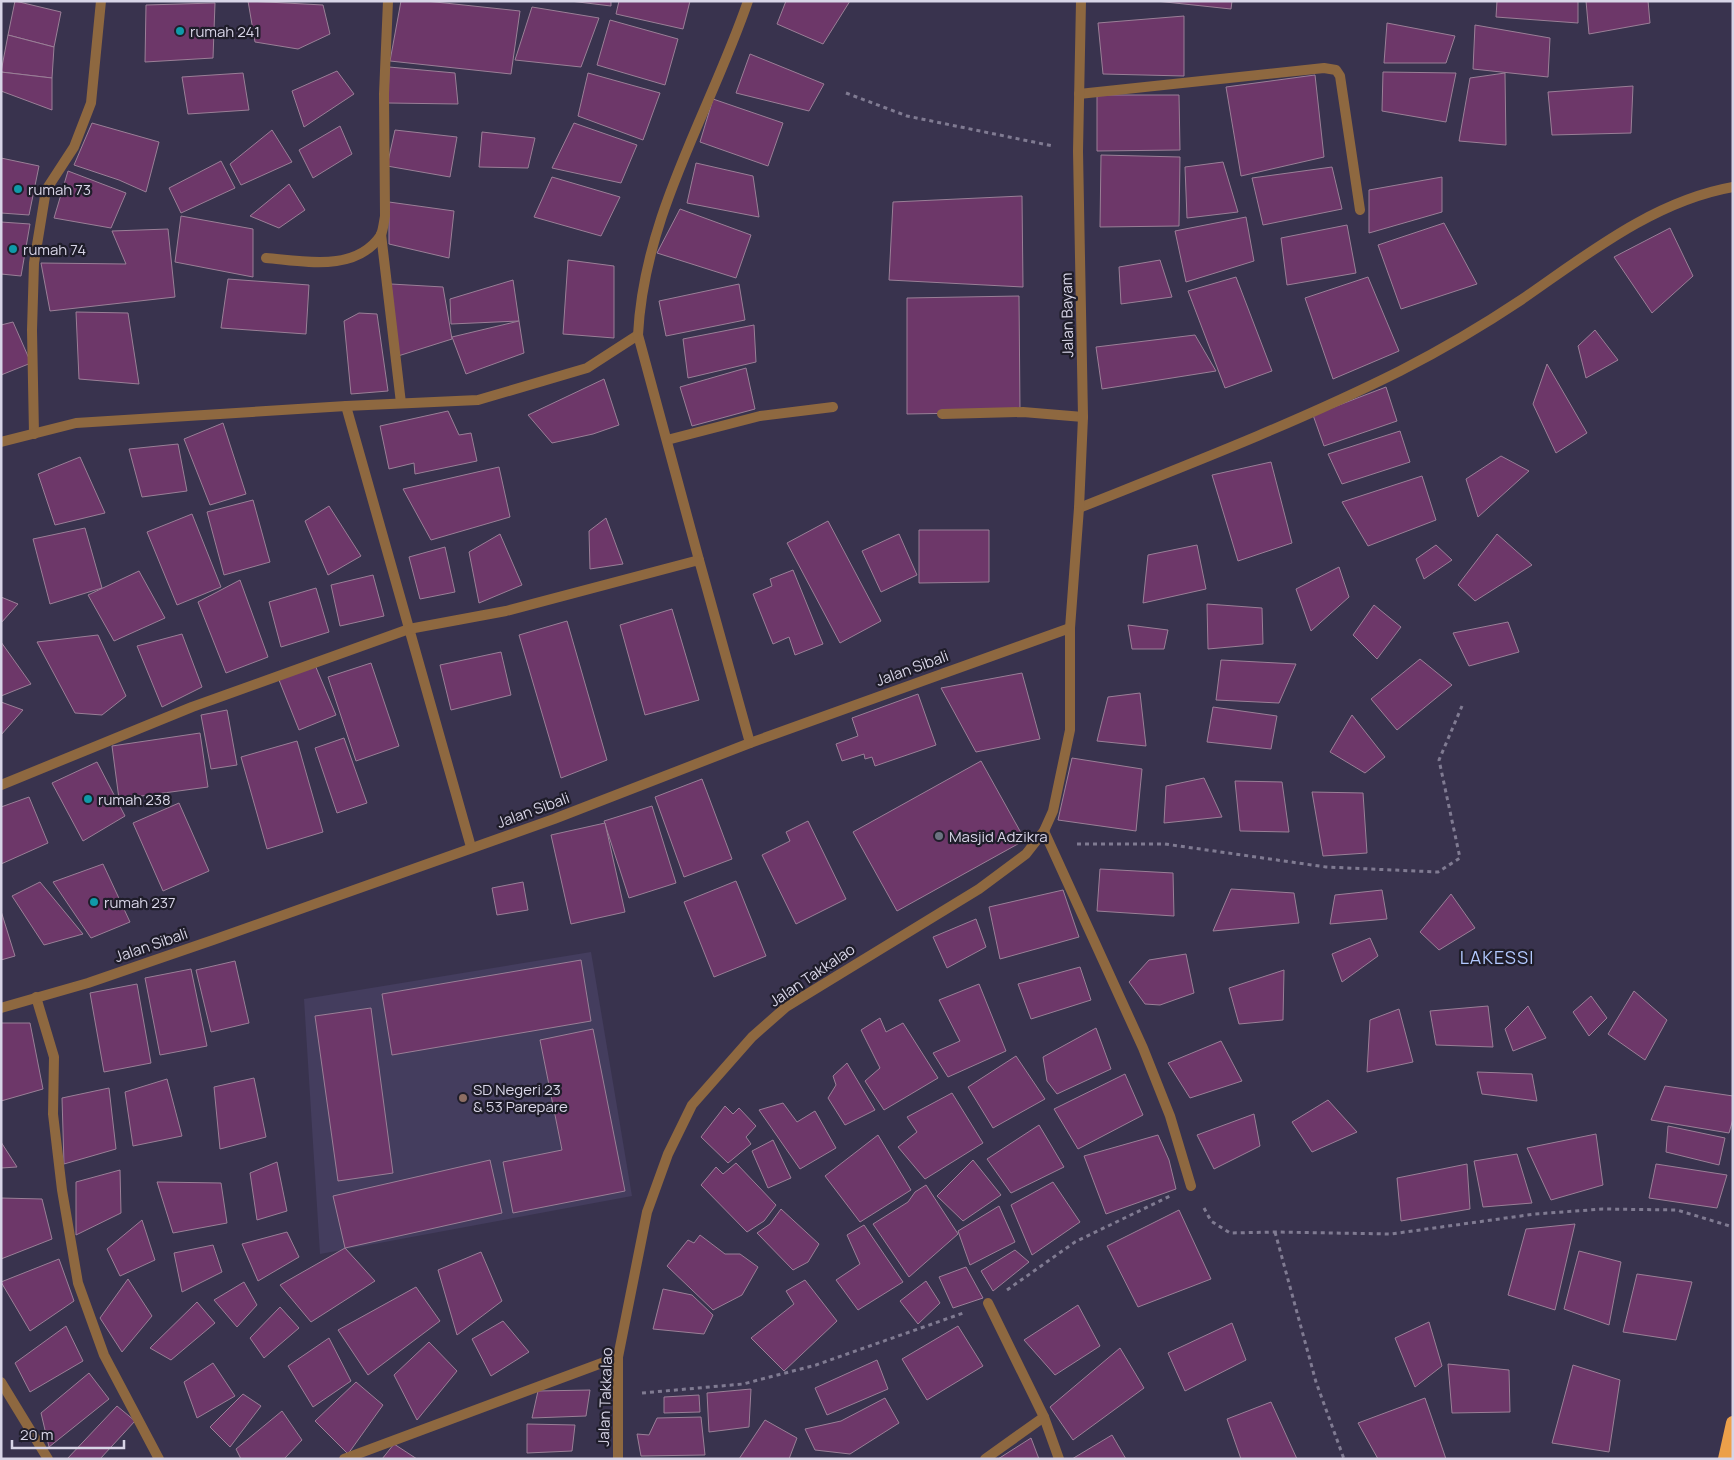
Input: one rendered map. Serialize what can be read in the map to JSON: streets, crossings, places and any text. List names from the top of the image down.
{
  "streets": {
    "street": ["Jalan Bayam", "Jalan Sibali", "Jalan Takkalao"]
  },
  "crossings": [
    ["Jalan Bayam", "Jalan Sibali"],
    ["Jalan Bayam", "Jalan Takkalao"],
    ["Jalan Sibali", "Jalan Takkalao"]
  ],
  "districts": ["LAKESSI"],
  "places": [
    "rumah 241",
    "rumah 73",
    "rumah 74",
    "rumah 238",
    "Masjid Adzikra",
    "rumah 237",
    "SD Negeri 23 & 53 Parepare"
  ],
  "scale_bar": "20 m"
}
